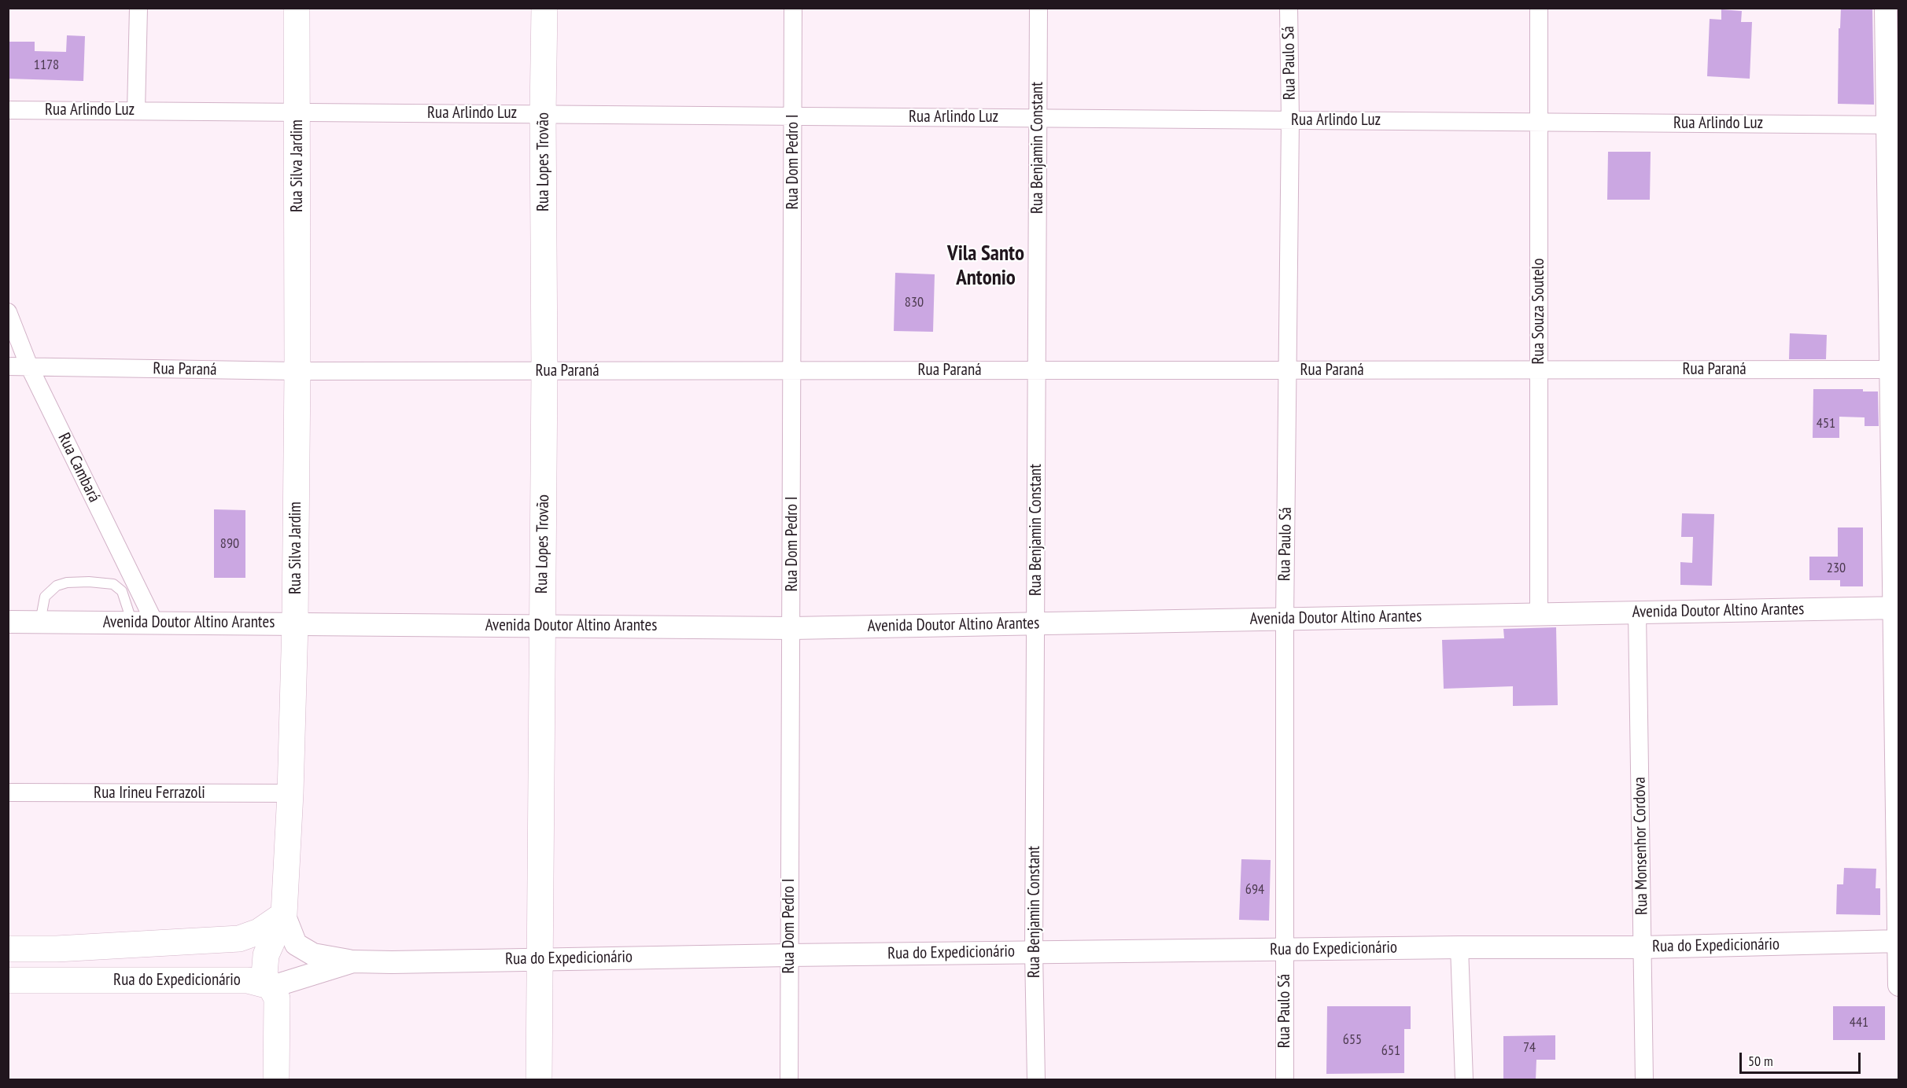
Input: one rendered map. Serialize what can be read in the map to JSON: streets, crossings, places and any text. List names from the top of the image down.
{
  "streets": {
    "main road": ["Rua Lopes Trovão", "Rua Silva Jardim", "Rua do Expedicionário"],
    "street": [
      "Rua Paulo Sá",
      "Rua Arlindo Luz",
      "Rua Benjamin Constant",
      "Rua Dom Pedro I",
      "Rua Souza Soutelo",
      "Rua Paraná",
      "Rua Cambará",
      "Avenida Doutor Altino Arantes",
      "Rua Irineu Ferrazoli",
      "Rua Monsenhor Cordova"
    ]
  },
  "crossings": [
    ["Rua Paulo Sá", "Rua Arlindo Luz"],
    ["Rua Paulo Sá", "Rua Paraná"],
    ["Rua Paulo Sá", "Avenida Doutor Altino Arantes"],
    ["Rua Paulo Sá", "Rua do Expedicionário"],
    ["Rua Arlindo Luz", "Rua Benjamin Constant"],
    ["Rua Arlindo Luz", "Rua Lopes Trovão"],
    ["Rua Arlindo Luz", "Rua Dom Pedro I"],
    ["Rua Arlindo Luz", "Rua Silva Jardim"],
    ["Rua Arlindo Luz", "Rua Souza Soutelo"],
    ["Rua Benjamin Constant", "Rua Paraná"],
    ["Rua Benjamin Constant", "Avenida Doutor Altino Arantes"],
    ["Rua Benjamin Constant", "Rua do Expedicionário"],
    ["Rua Lopes Trovão", "Rua Paraná"],
    ["Rua Lopes Trovão", "Avenida Doutor Altino Arantes"],
    ["Rua Lopes Trovão", "Rua do Expedicionário"],
    ["Rua Dom Pedro I", "Rua Paraná"],
    ["Rua Dom Pedro I", "Avenida Doutor Altino Arantes"],
    ["Rua Dom Pedro I", "Rua do Expedicionário"],
    ["Rua Silva Jardim", "Rua Paraná"],
    ["Rua Silva Jardim", "Avenida Doutor Altino Arantes"],
    ["Rua Silva Jardim", "Rua Irineu Ferrazoli"],
    ["Rua Silva Jardim", "Rua do Expedicionário"],
    ["Rua Souza Soutelo", "Rua Paraná"],
    ["Rua Souza Soutelo", "Avenida Doutor Altino Arantes"],
    ["Rua Paraná", "Rua Cambará"],
    ["Rua Cambará", "Avenida Doutor Altino Arantes"],
    ["Avenida Doutor Altino Arantes", "Rua Monsenhor Cordova"],
    ["Rua Monsenhor Cordova", "Rua do Expedicionário"]
  ],
  "districts": ["Vila Santo Antonio"],
  "house_numbers": [
    "1178",
    "830",
    "451",
    "890",
    "230",
    "694",
    "441",
    "655",
    "74",
    "651"
  ],
  "scale_bar": "50 m"
}
